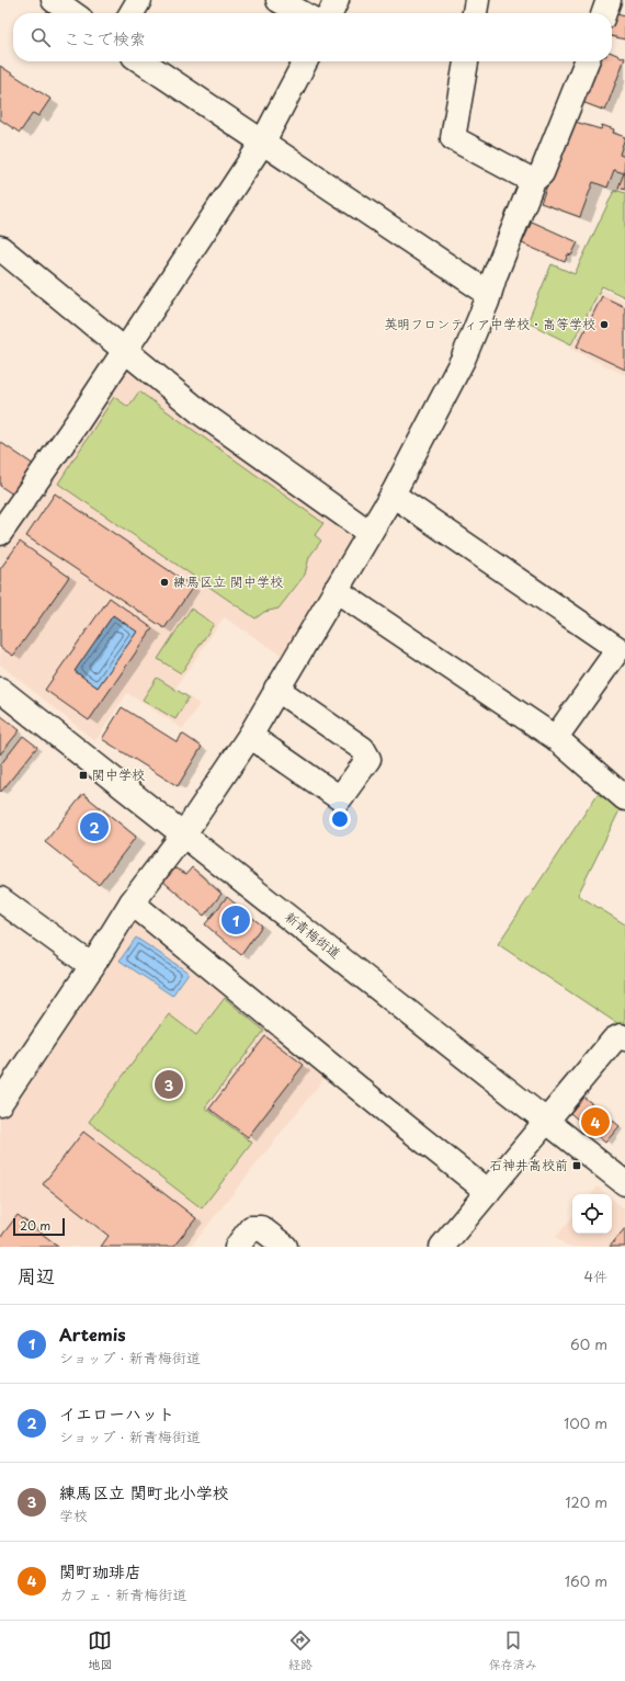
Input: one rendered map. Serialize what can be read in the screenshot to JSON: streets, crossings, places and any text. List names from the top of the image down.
{
  "streets": {
    "street": ["新青梅街道"]
  },
  "places": {
    "other": ["英明フロンティア中学校・高等学校", "練馬区立 関中学校"],
    "transit": ["関中学校", "石神井高校前"]
  },
  "scale_bar": "20 m",
  "page": {
    "search": "ここで検索",
    "pins": [
      "2",
      "1",
      "3",
      "4"
    ],
    "scale": "20 m",
    "heading": ["周辺", "4件"],
    "list": [
      {
        "mark": "1",
        "name": "Artemis",
        "note": "ショップ · 新青梅街道",
        "value": "60 m"
      },
      {
        "mark": "2",
        "name": "イエローハット",
        "note": "ショップ · 新青梅街道",
        "value": "100 m"
      },
      {
        "mark": "3",
        "name": "練馬区立 関町北小学校",
        "note": "学校",
        "value": "120 m"
      },
      {
        "mark": "4",
        "name": "関町珈琲店",
        "note": "カフェ · 新青梅街道",
        "value": "160 m"
      }
    ],
    "nav": ["地図", "経路", "保存済み"]
  }
}
